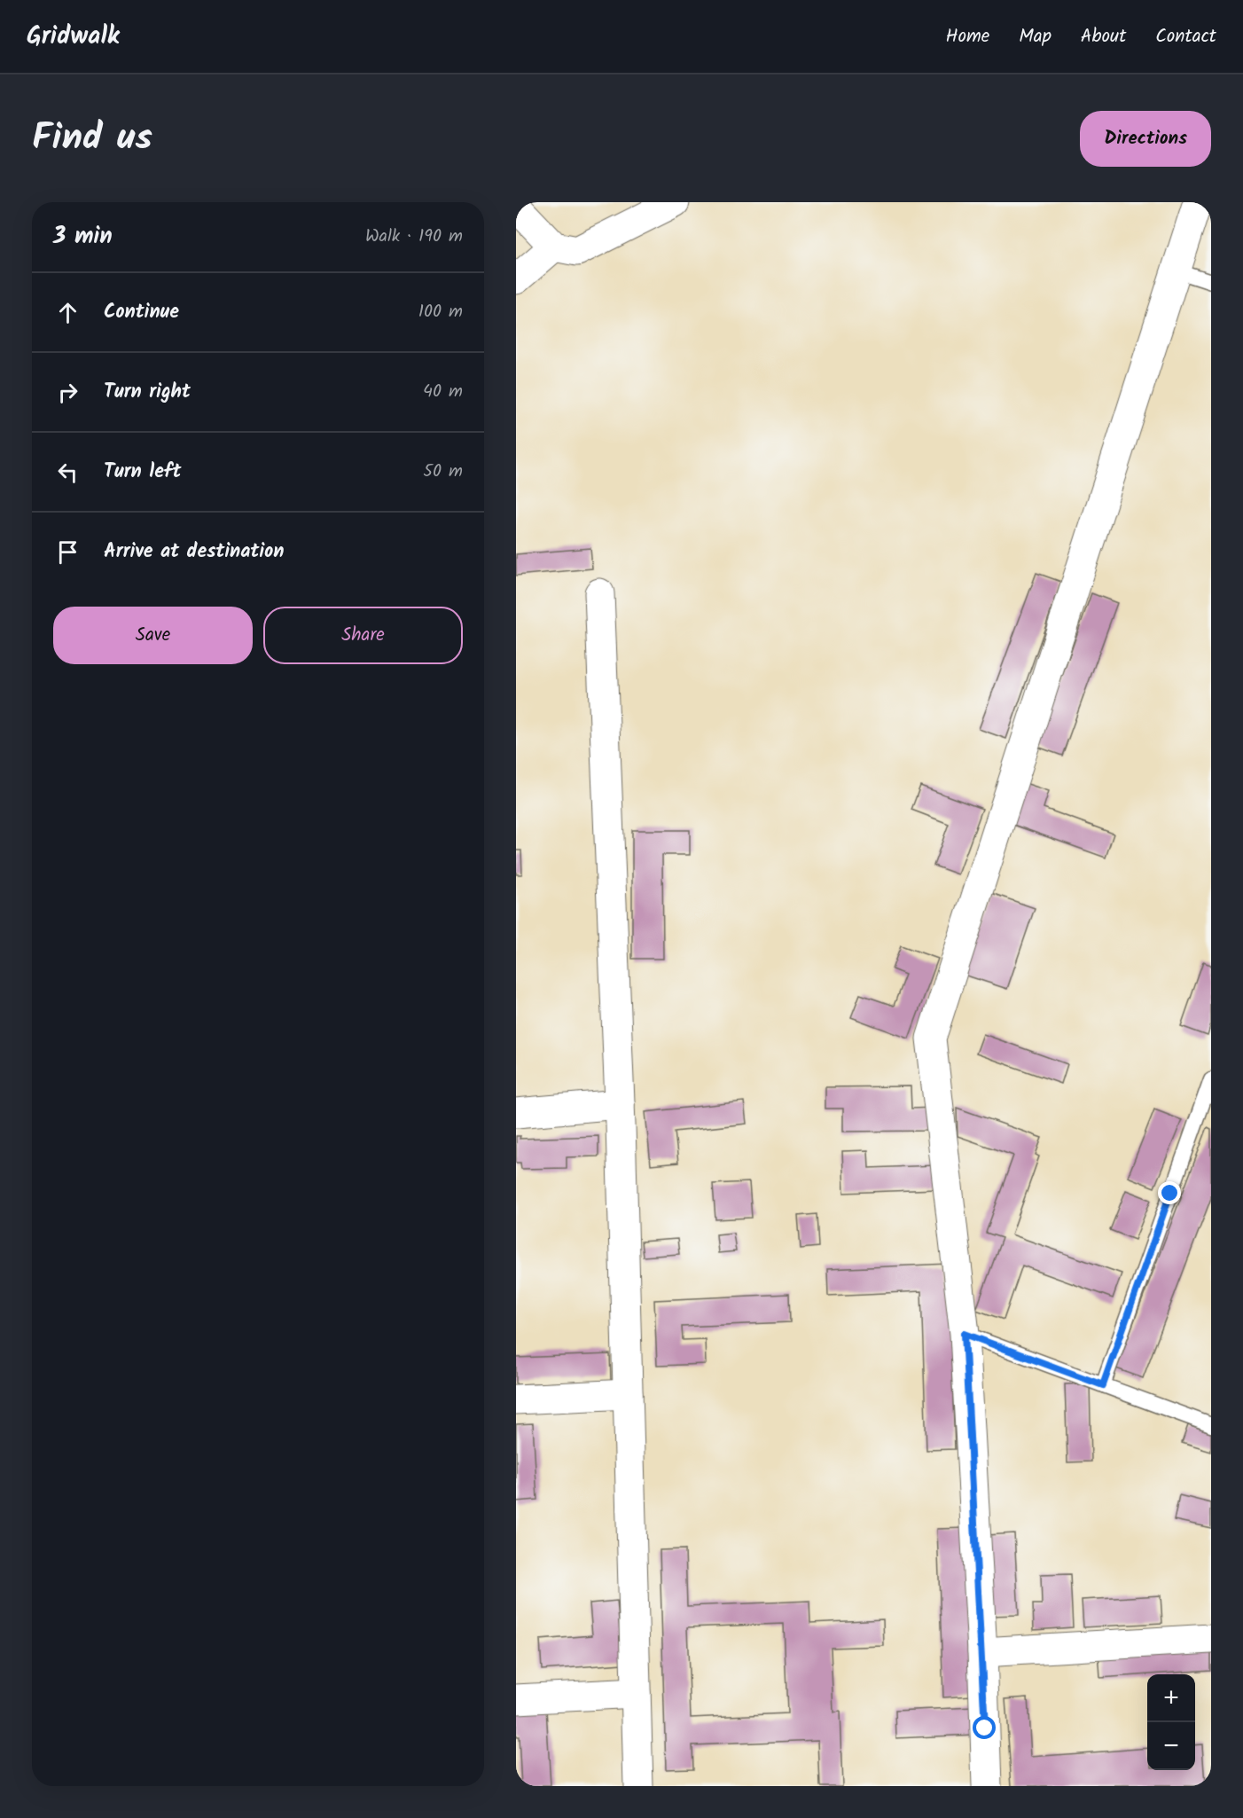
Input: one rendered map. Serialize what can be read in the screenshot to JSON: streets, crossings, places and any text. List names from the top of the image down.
{
  "page": {
    "header": "Gridwalk",
    "nav": [
      "Home",
      "Map",
      "About",
      "Contact"
    ],
    "title": "Find us",
    "buttons": [
      "Directions",
      ["Save", "Share"]
    ],
    "heading": ["3 min", "Walk · 190 m"],
    "list": [
      ["Continue", "100 m"],
      ["Turn right", "40 m"],
      ["Turn left", "50 m"],
      "Arrive at destination"
    ],
    "map_buttons": ["+", "−"]
  }
}
